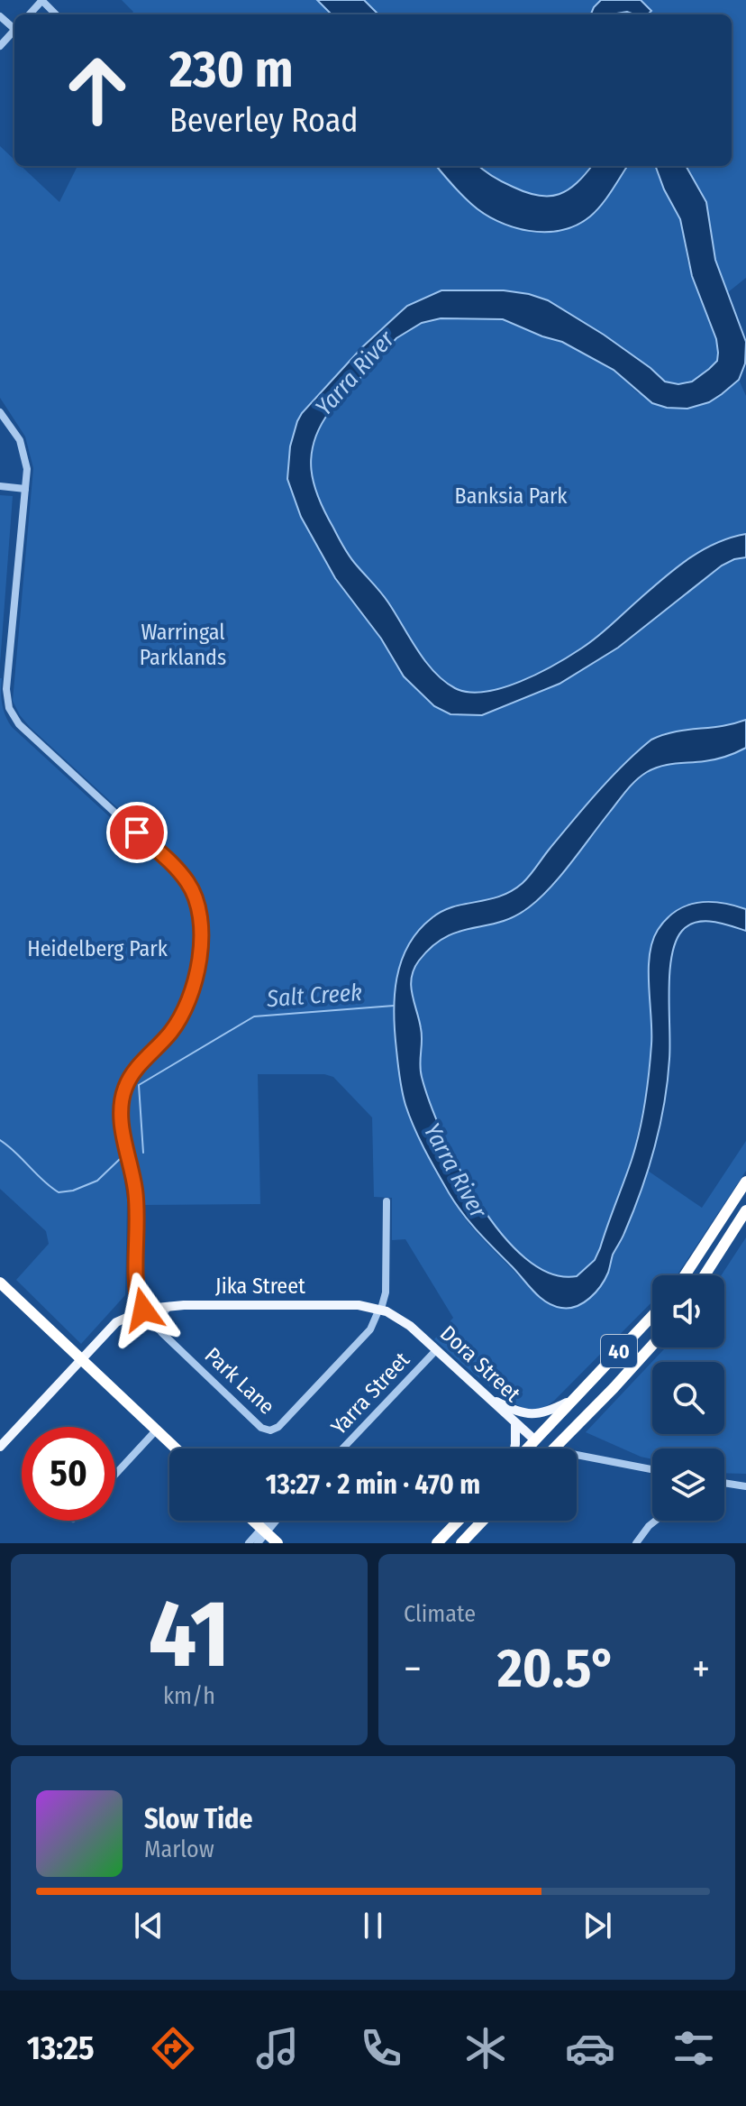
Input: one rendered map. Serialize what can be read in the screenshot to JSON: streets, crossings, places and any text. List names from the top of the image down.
{
  "streets": {
    "highway": ["40", "Dora Street"],
    "main road": ["Jika Street"],
    "street": ["Park Lane", "Yarra Street"]
  },
  "crossings": [
    ["Jika Street", "Dora Street"],
    ["Jika Street", "Park Lane"],
    ["40", "Dora Street"],
    ["Dora Street", "Park Lane"],
    ["Dora Street", "Yarra Street"]
  ],
  "water": ["Yarra River", "Salt Creek"],
  "parks": ["Banksia Park", "Warringal Parklands", "Heidelberg Park"],
  "page": {
    "turn": ["230 m", "Beverley Road"],
    "limit": "50",
    "trip": "13:27 · 2 min · 470 m",
    "tile": [
      ["41", "km/h"],
      "Climate"
    ],
    "heat": ["−", "20.5°", "+"],
    "song": ["Slow Tide", "Marlow"],
    "tabs": "13:25"
  }
}
